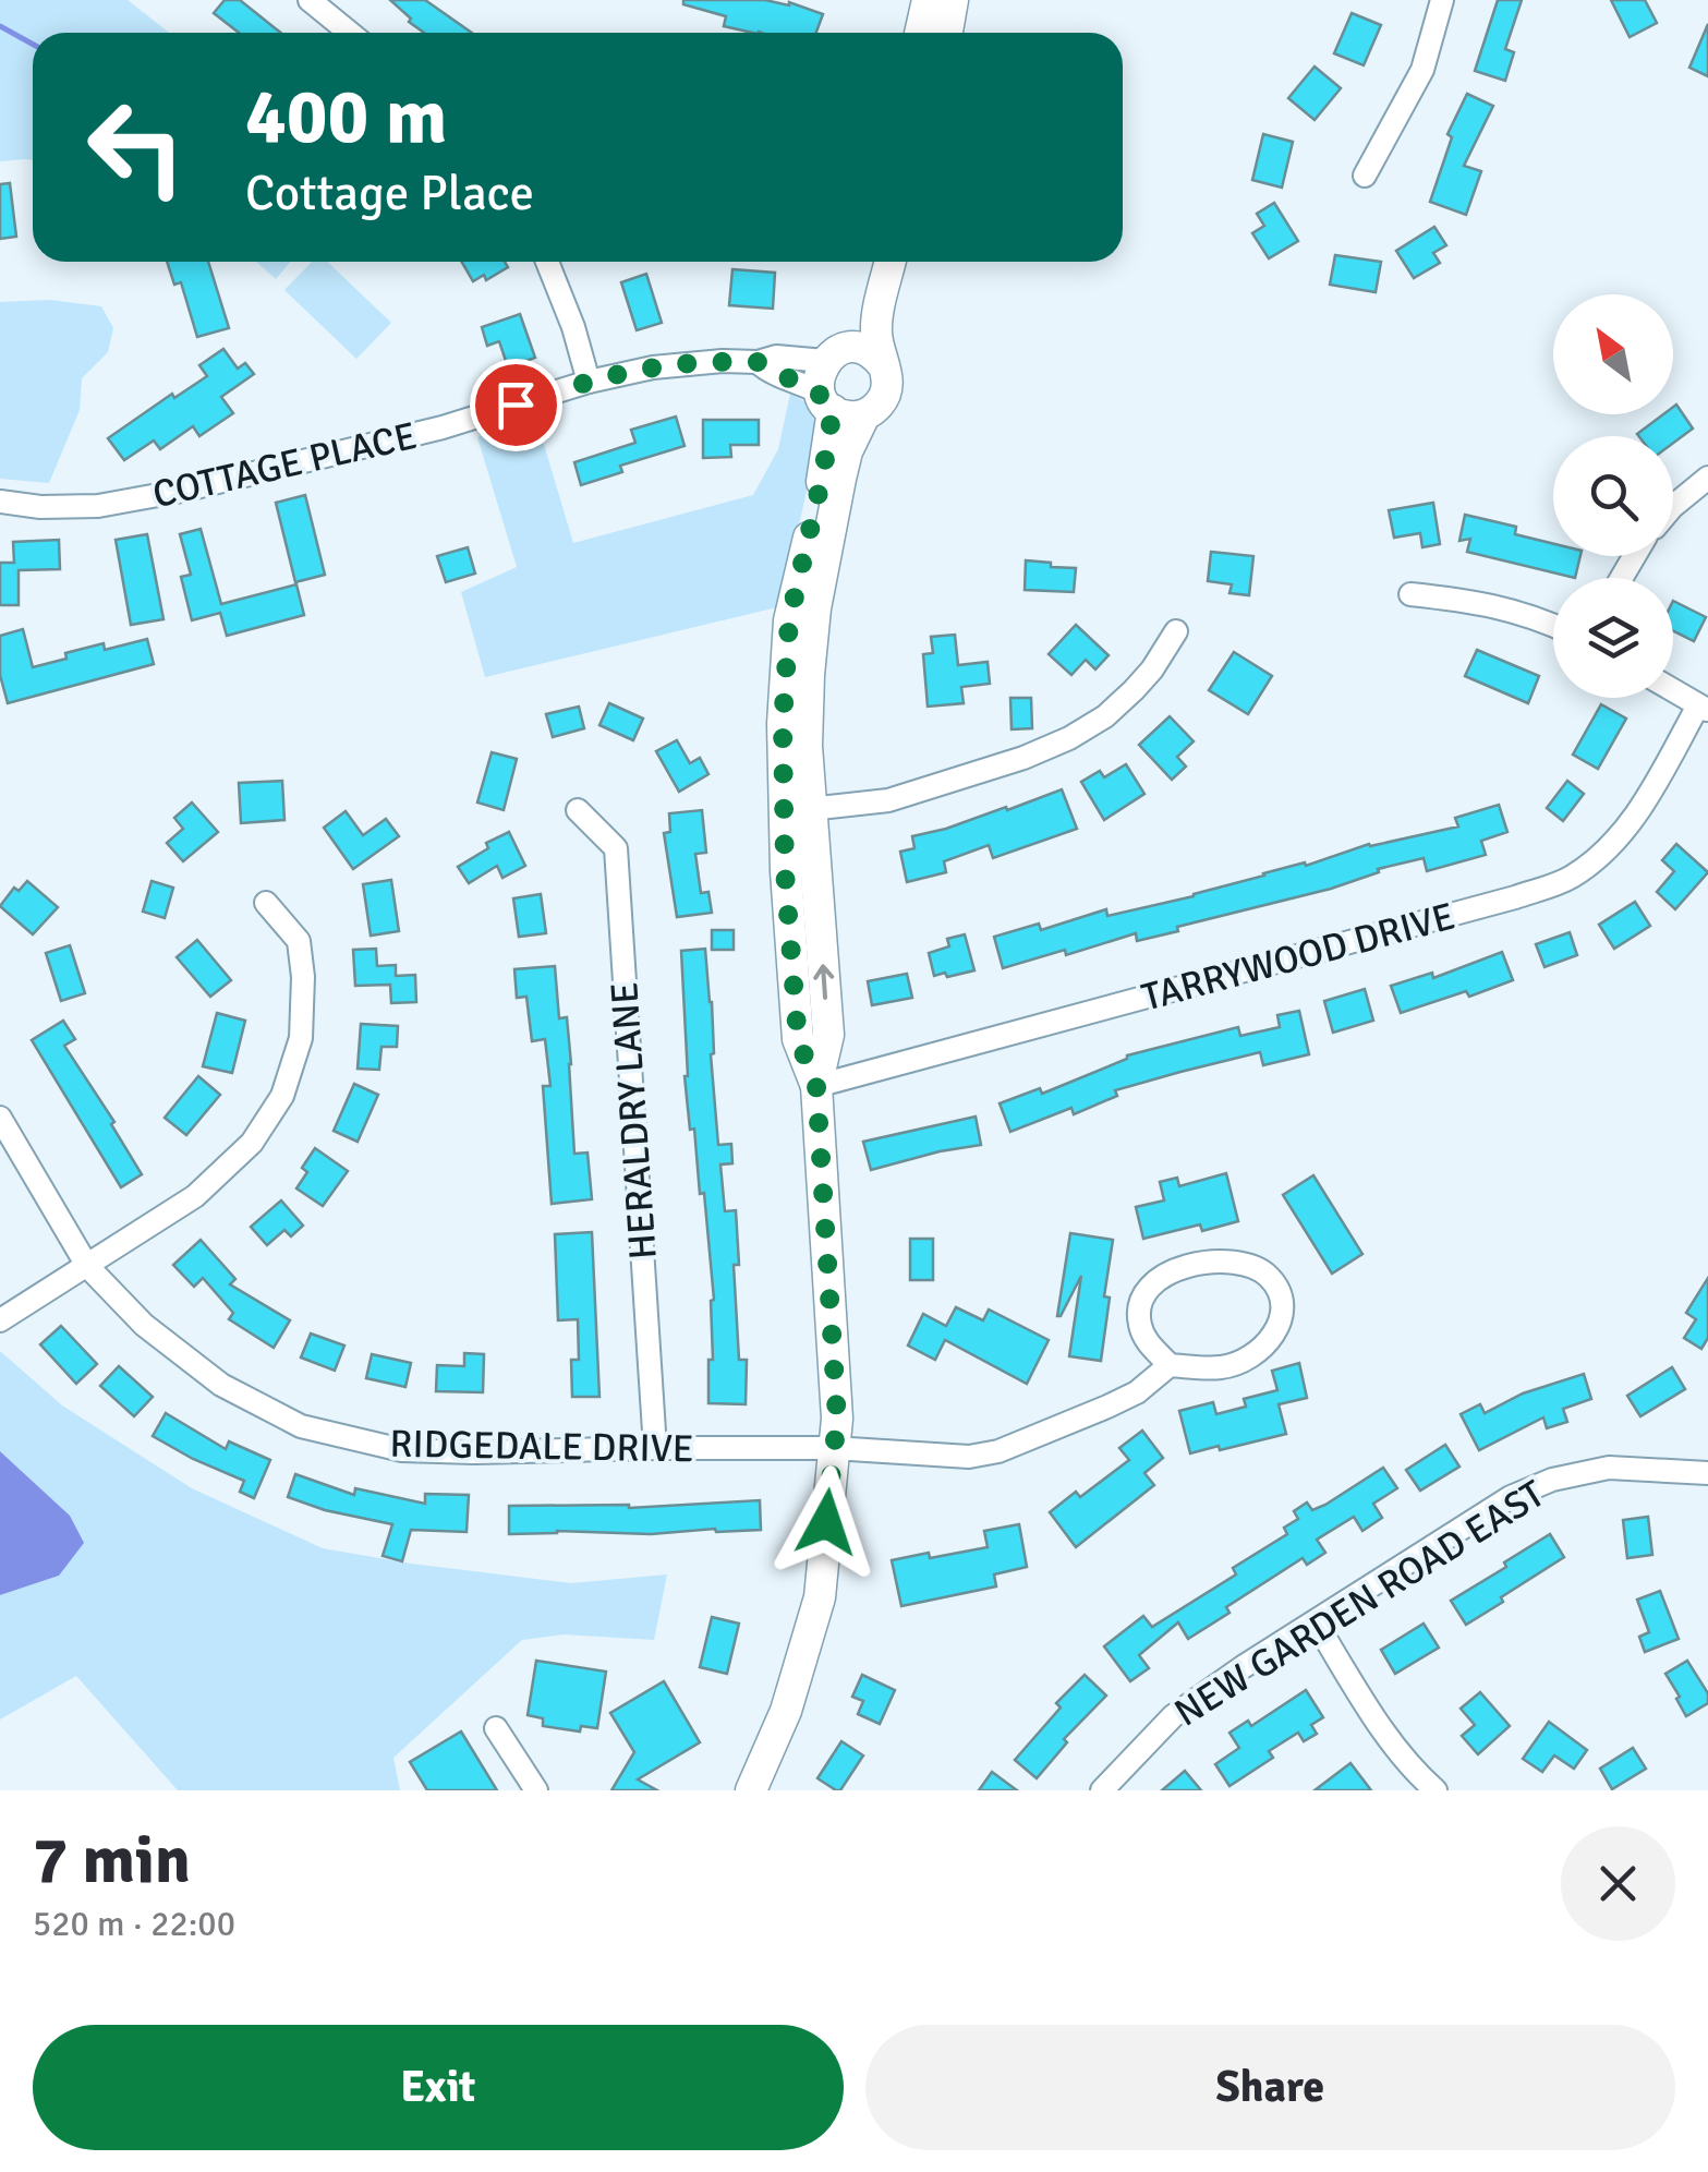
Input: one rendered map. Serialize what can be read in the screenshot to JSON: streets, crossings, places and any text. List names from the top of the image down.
{
  "streets": {
    "street": [
      "COTTAGE PLACE",
      "TARRYWOOD DRIVE",
      "HERALDRY LANE",
      "RIDGEDALE DRIVE",
      "NEW GARDEN ROAD EAST"
    ]
  },
  "crossings": [
    ["HERALDRY LANE", "RIDGEDALE DRIVE"]
  ],
  "north": "top left",
  "page": {
    "turn": ["400 m", "Cottage Place"],
    "heading": ["7 min", "520 m · 22:00"],
    "buttons": ["Exit", "Share"]
  }
}
